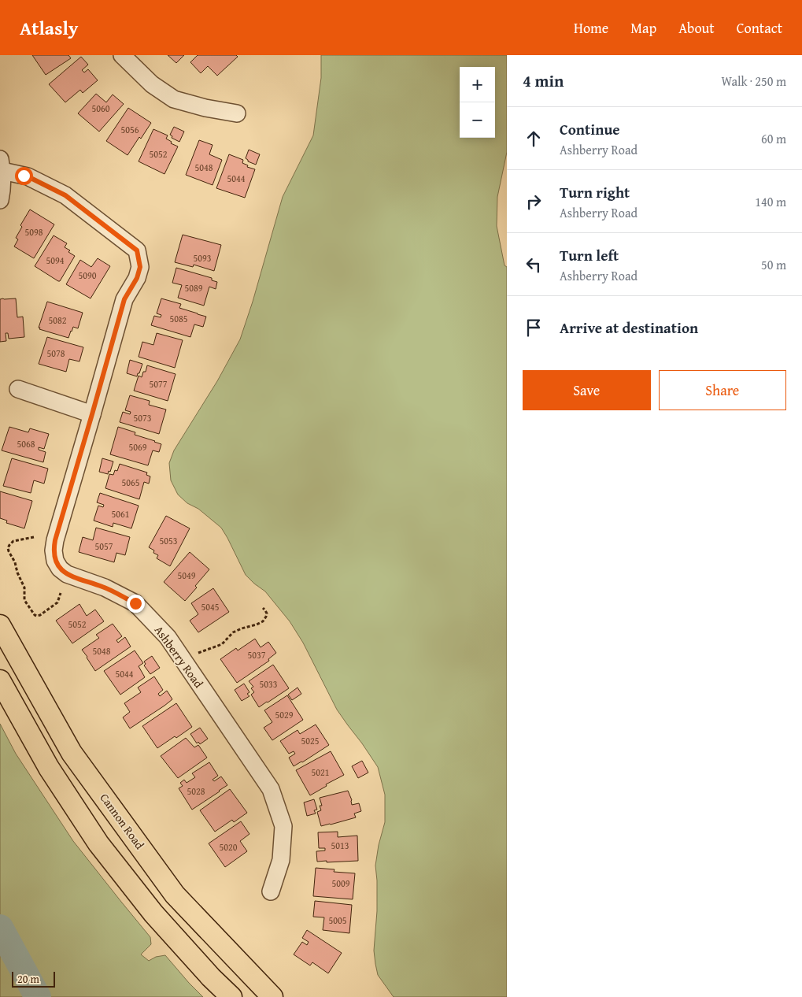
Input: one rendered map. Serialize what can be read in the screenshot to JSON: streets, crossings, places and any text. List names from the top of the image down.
{
  "streets": {
    "main road": ["Cannon Road"],
    "street": ["Ashberry Road"]
  },
  "house_numbers": [
    "5060",
    "5056",
    "5052",
    "5048",
    "5044",
    "5098",
    "5093",
    "5094",
    "5090",
    "5089",
    "5085",
    "5082",
    "5078",
    "5077",
    "5073",
    "5068",
    "5069",
    "5065",
    "5061",
    "5053",
    "5057",
    "5049",
    "5045",
    "5052",
    "5048",
    "5037",
    "5044",
    "5033",
    "5029",
    "5025",
    "5021",
    "5028",
    "5013",
    "5020",
    "5009",
    "5005"
  ],
  "scale_bar": "20 m",
  "page": {
    "header": "Atlasly",
    "nav": [
      "Home",
      "Map",
      "About",
      "Contact"
    ],
    "heading": ["4 min", "Walk · 250 m"],
    "map_buttons": ["+", "−"],
    "list": [
      ["Continue", "Ashberry Road", "60 m"],
      ["Turn right", "Ashberry Road", "140 m"],
      ["Turn left", "Ashberry Road", "50 m"],
      "Arrive at destination"
    ],
    "buttons": ["Save", "Share"],
    "scale": "20 m"
  }
}
